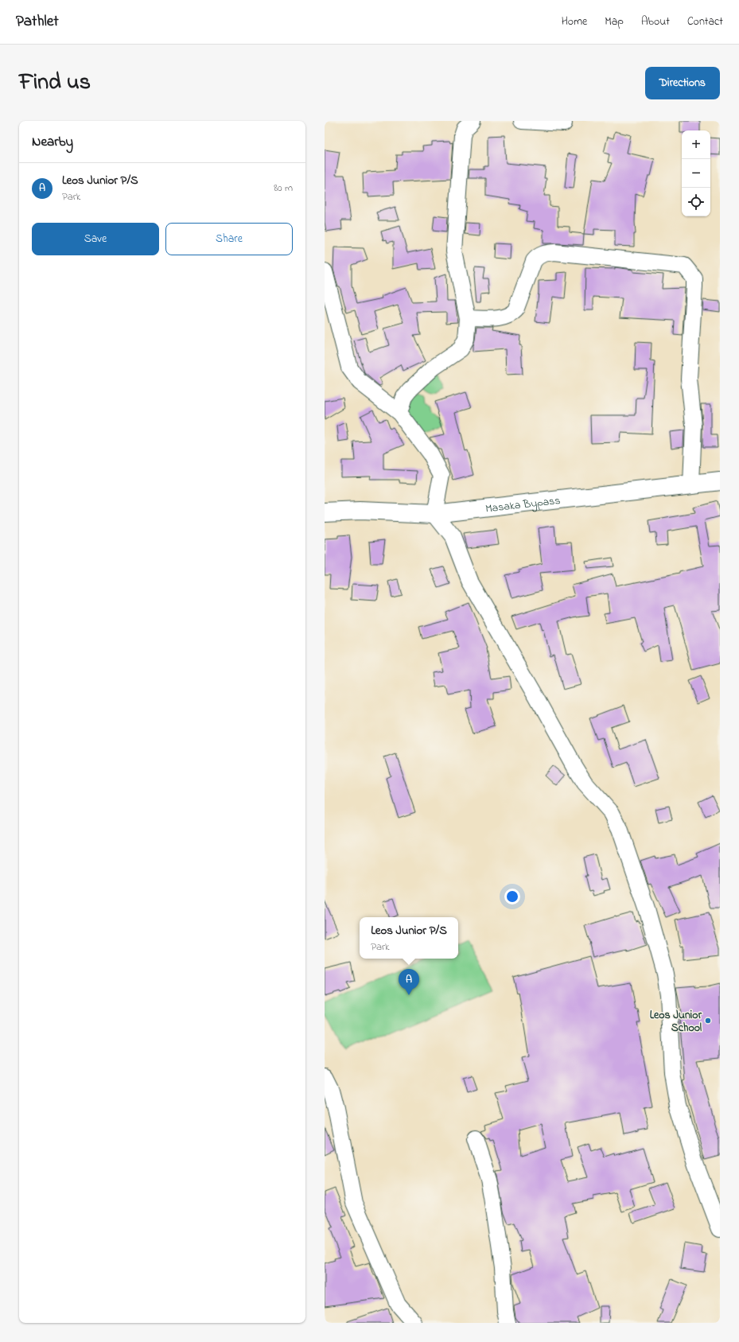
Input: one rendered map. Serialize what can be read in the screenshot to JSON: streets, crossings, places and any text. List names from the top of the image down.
{
  "streets": {
    "highway": ["Masaka Bypass"]
  },
  "places": ["Leos Junior School"],
  "page": {
    "header": "Pathlet",
    "nav": [
      "Home",
      "Map",
      "About",
      "Contact"
    ],
    "title": "Find us",
    "buttons": [
      "Directions",
      ["Save", "Share"]
    ],
    "heading": "Nearby",
    "map_buttons": ["+", "−"],
    "list": [
      {
        "mark": "A",
        "name": "Leos Junior P/S",
        "note": "Park",
        "value": "80 m"
      }
    ],
    "popup": ["Leos Junior P/S", "Park"],
    "pins": "A"
  }
}
